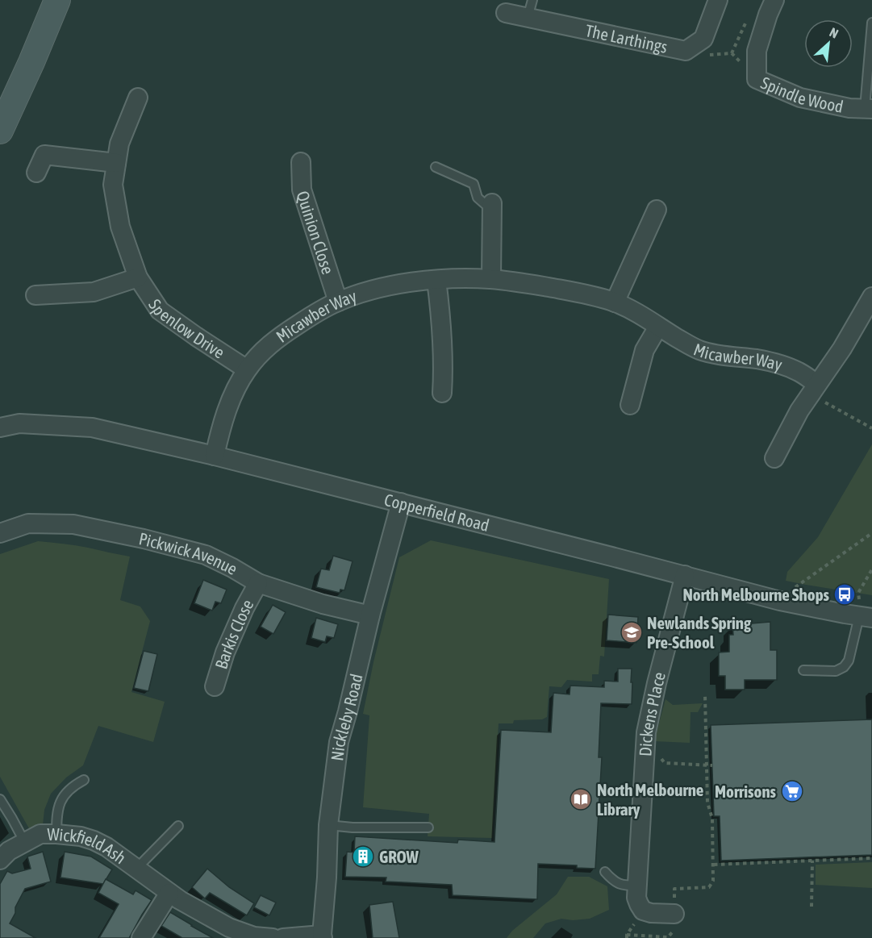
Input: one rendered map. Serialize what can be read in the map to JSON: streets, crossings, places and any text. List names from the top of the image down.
{
  "streets": {
    "street": [
      "The Larthings",
      "Spindle Wood",
      "Quinion Close",
      "Micawber Way",
      "Spenlow Drive",
      "Copperfield Road",
      "Pickwick Avenue",
      "Barkis Close",
      "Dickens Place",
      "Nickleby Road",
      "Wickfield Ash"
    ]
  },
  "crossings": [
    ["Quinion Close", "Micawber Way"],
    ["Micawber Way", "Spenlow Drive"],
    ["Micawber Way", "Copperfield Road"],
    ["Copperfield Road", "Dickens Place"],
    ["Copperfield Road", "Nickleby Road"],
    ["Pickwick Avenue", "Barkis Close"],
    ["Pickwick Avenue", "Nickleby Road"]
  ],
  "places": {
    "bus stop": ["North Melbourne Shops"],
    "school or university": ["Newlands Spring Pre-School"],
    "supermarket": ["Morrisons"],
    "library": ["North Melbourne Library"],
    "building": ["GROW"]
  },
  "north": "top right"
}
